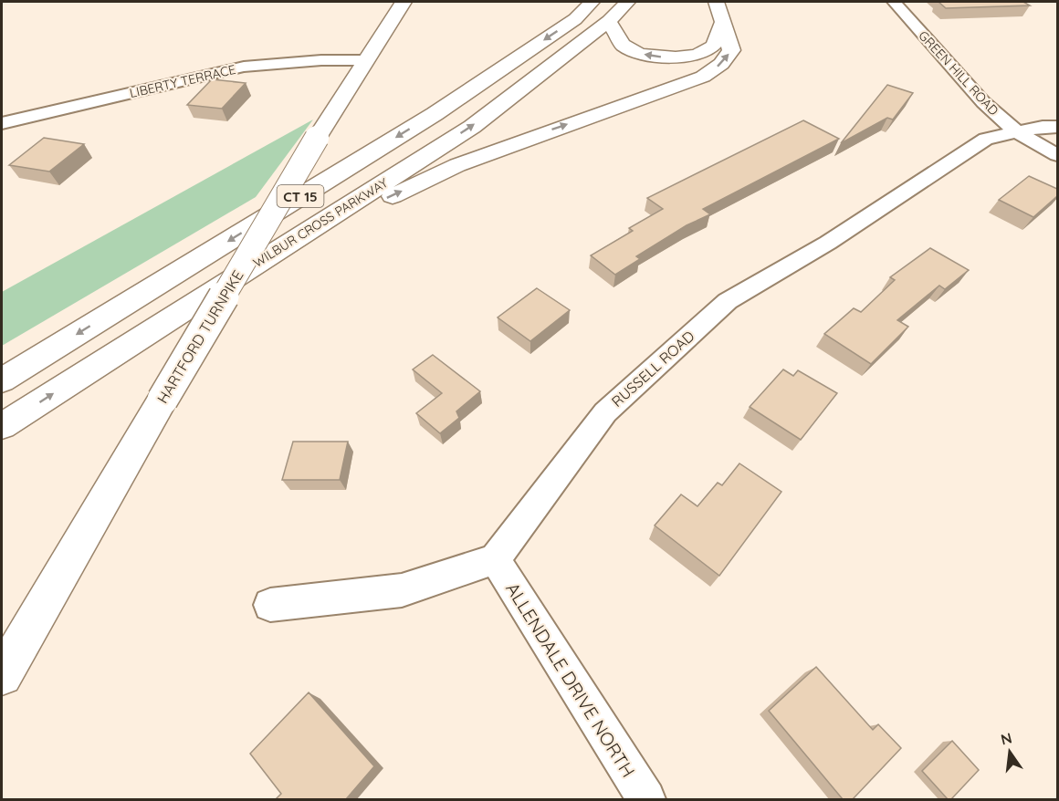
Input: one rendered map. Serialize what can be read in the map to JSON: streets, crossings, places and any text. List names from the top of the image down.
{
  "streets": {
    "main road": ["CT 15", "WILBUR CROSS PARKWAY", "HARTFORD TURNPIKE"],
    "street": [
      "GREEN HILL ROAD",
      "LIBERTY TERRACE",
      "RUSSELL ROAD",
      "ALLENDALE DRIVE NORTH"
    ]
  },
  "crossings": [
    ["GREEN HILL ROAD", "RUSSELL ROAD"],
    ["LIBERTY TERRACE", "HARTFORD TURNPIKE"],
    ["RUSSELL ROAD", "ALLENDALE DRIVE NORTH"]
  ],
  "north": "top"
}
